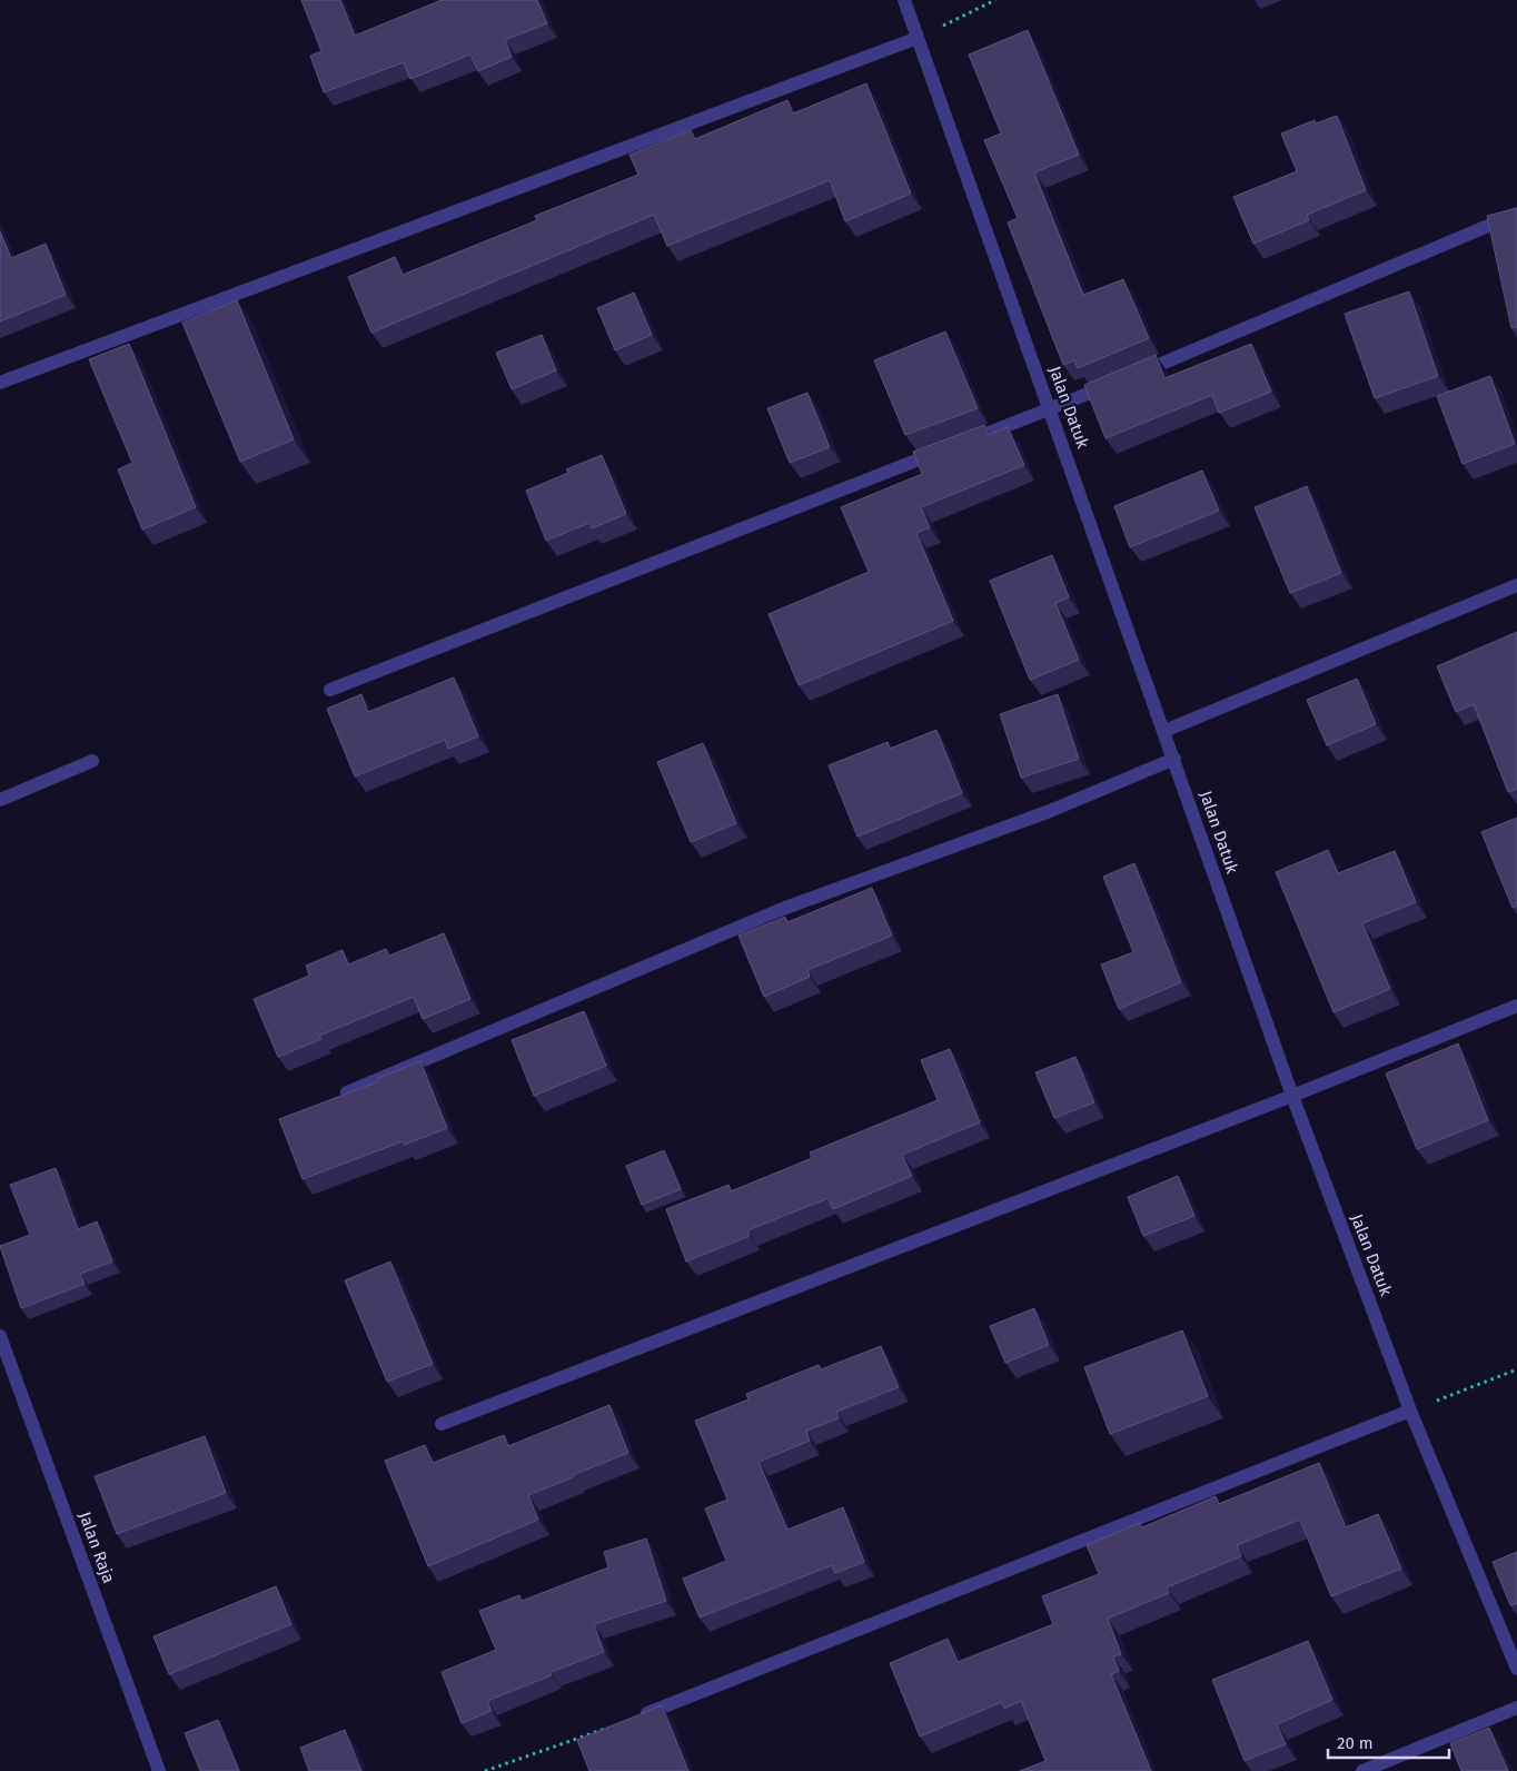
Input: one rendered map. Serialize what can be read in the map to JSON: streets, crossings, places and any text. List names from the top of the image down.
{
  "streets": {
    "street": ["Jalan Datuk", "Jalan Raja"]
  },
  "scale_bar": "20 m"
}
